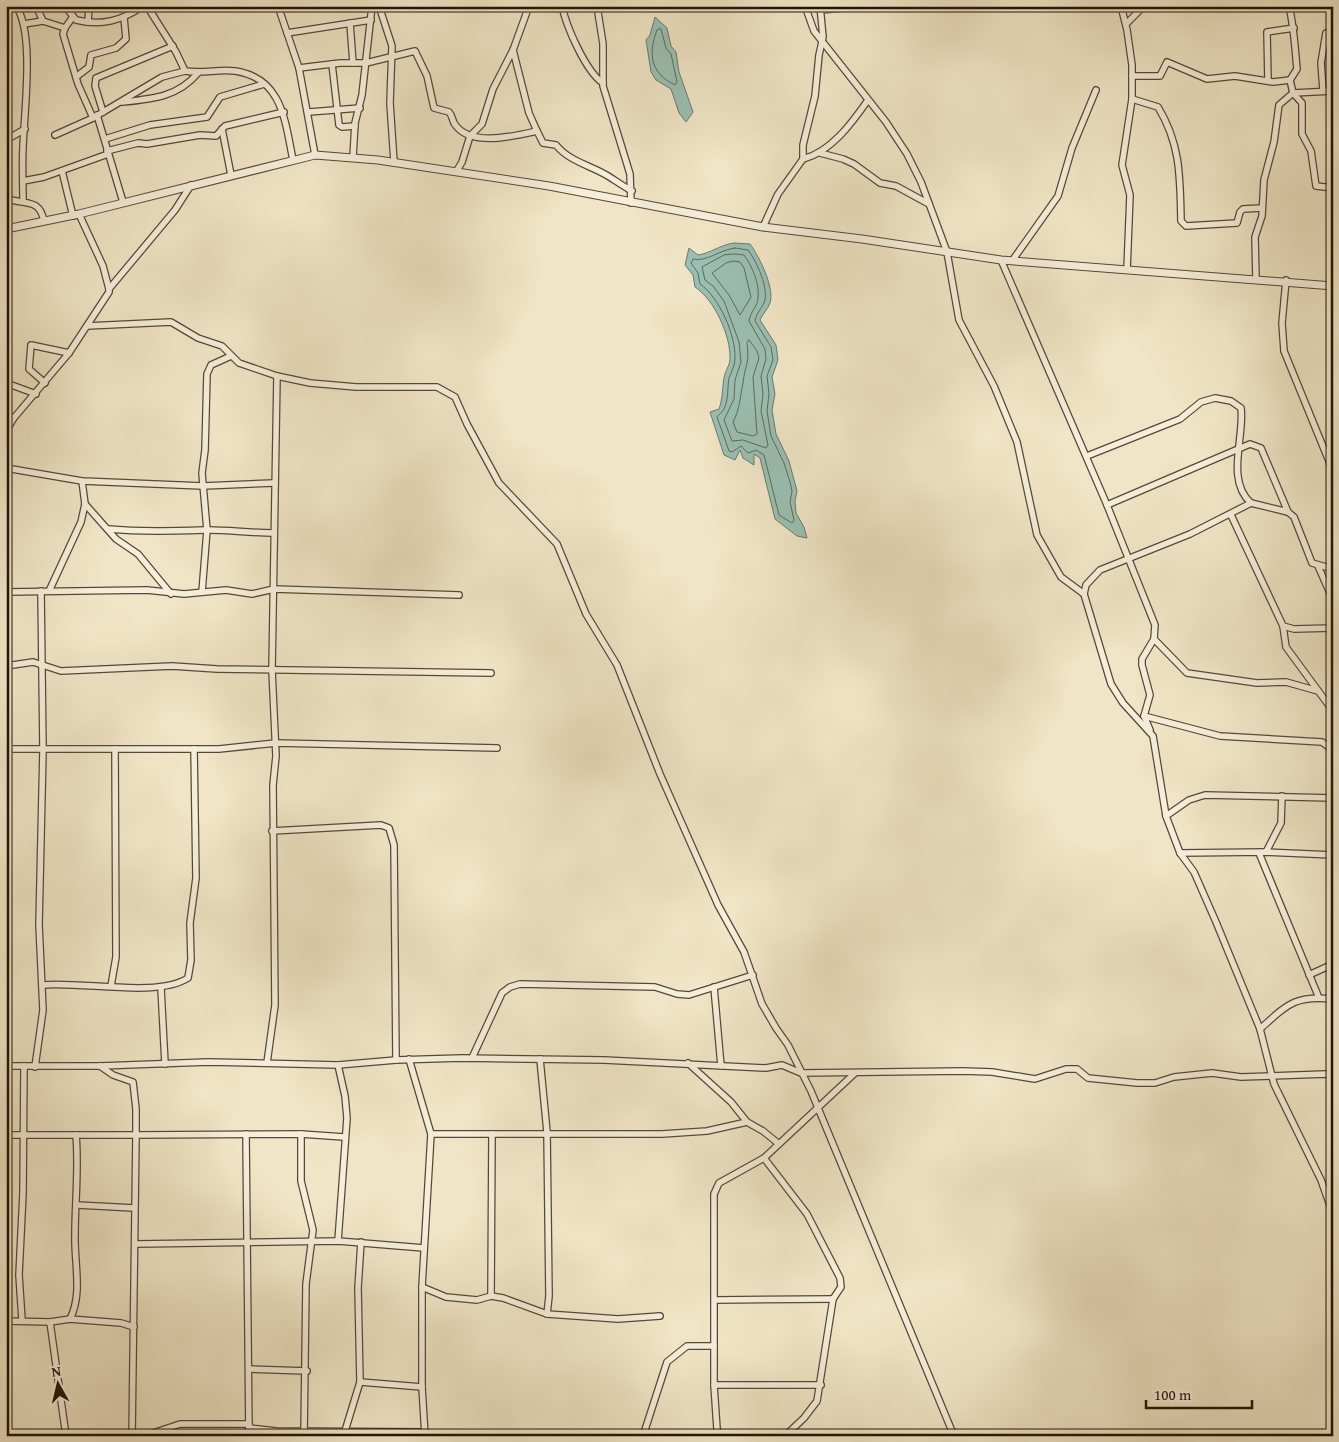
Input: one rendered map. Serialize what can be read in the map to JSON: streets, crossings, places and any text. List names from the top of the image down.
{
  "scale_bar": "100 m",
  "north": "top"
}
